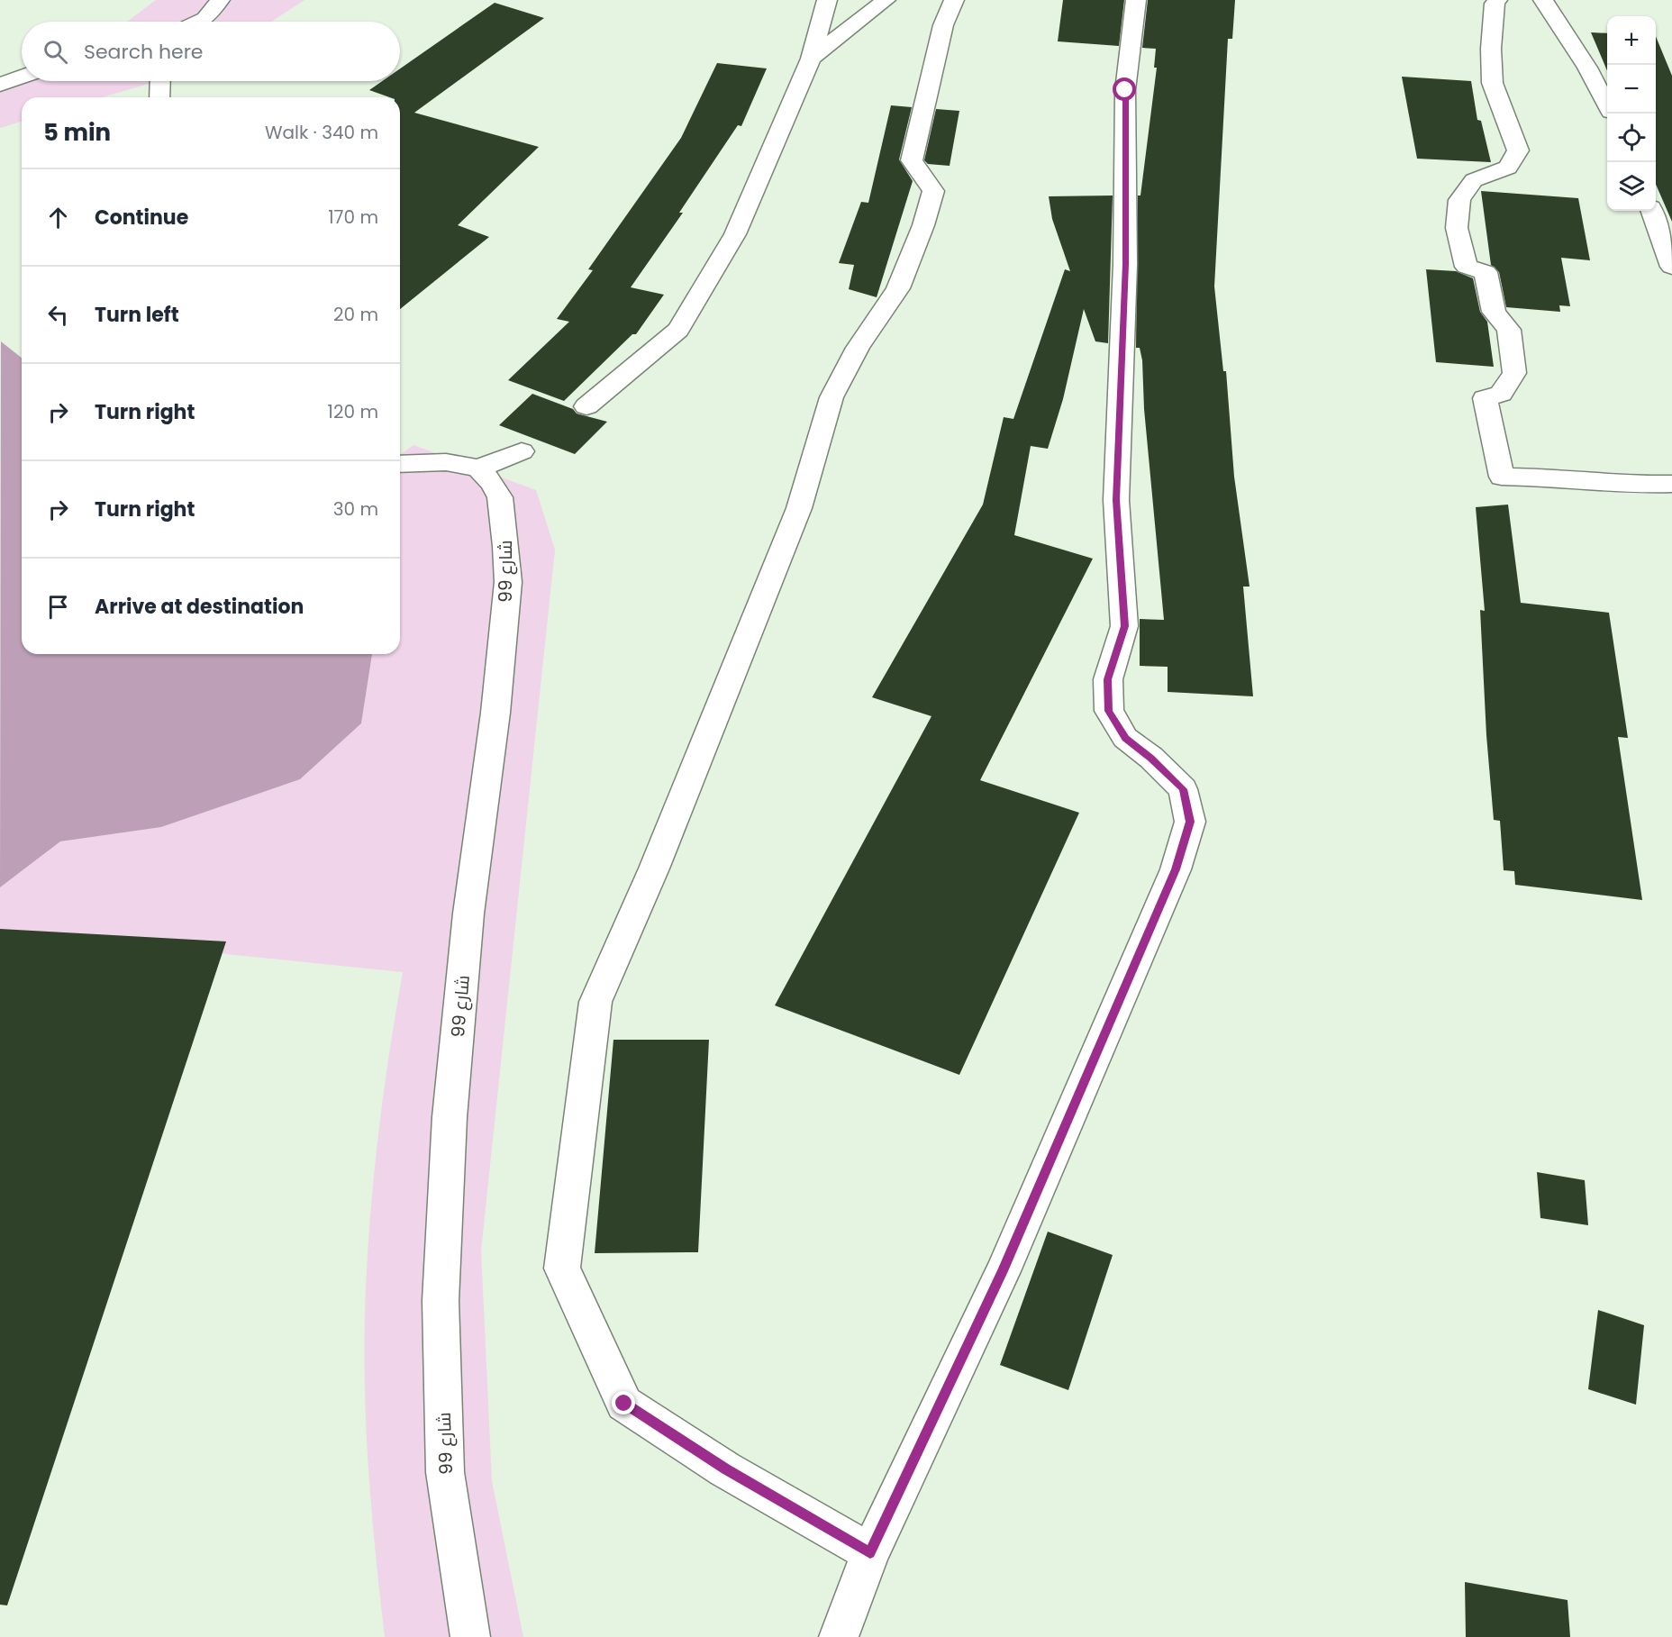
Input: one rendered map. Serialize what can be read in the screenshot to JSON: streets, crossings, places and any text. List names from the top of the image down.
{
  "streets": {
    "street": ["شارع 99"]
  },
  "page": {
    "map_buttons": ["+", "−"],
    "search": "Search here",
    "heading": ["5 min", "Walk · 340 m"],
    "list": [
      ["Continue", "170 m"],
      ["Turn left", "20 m"],
      ["Turn right", "120 m"],
      ["Turn right", "30 m"],
      "Arrive at destination"
    ]
  }
}
